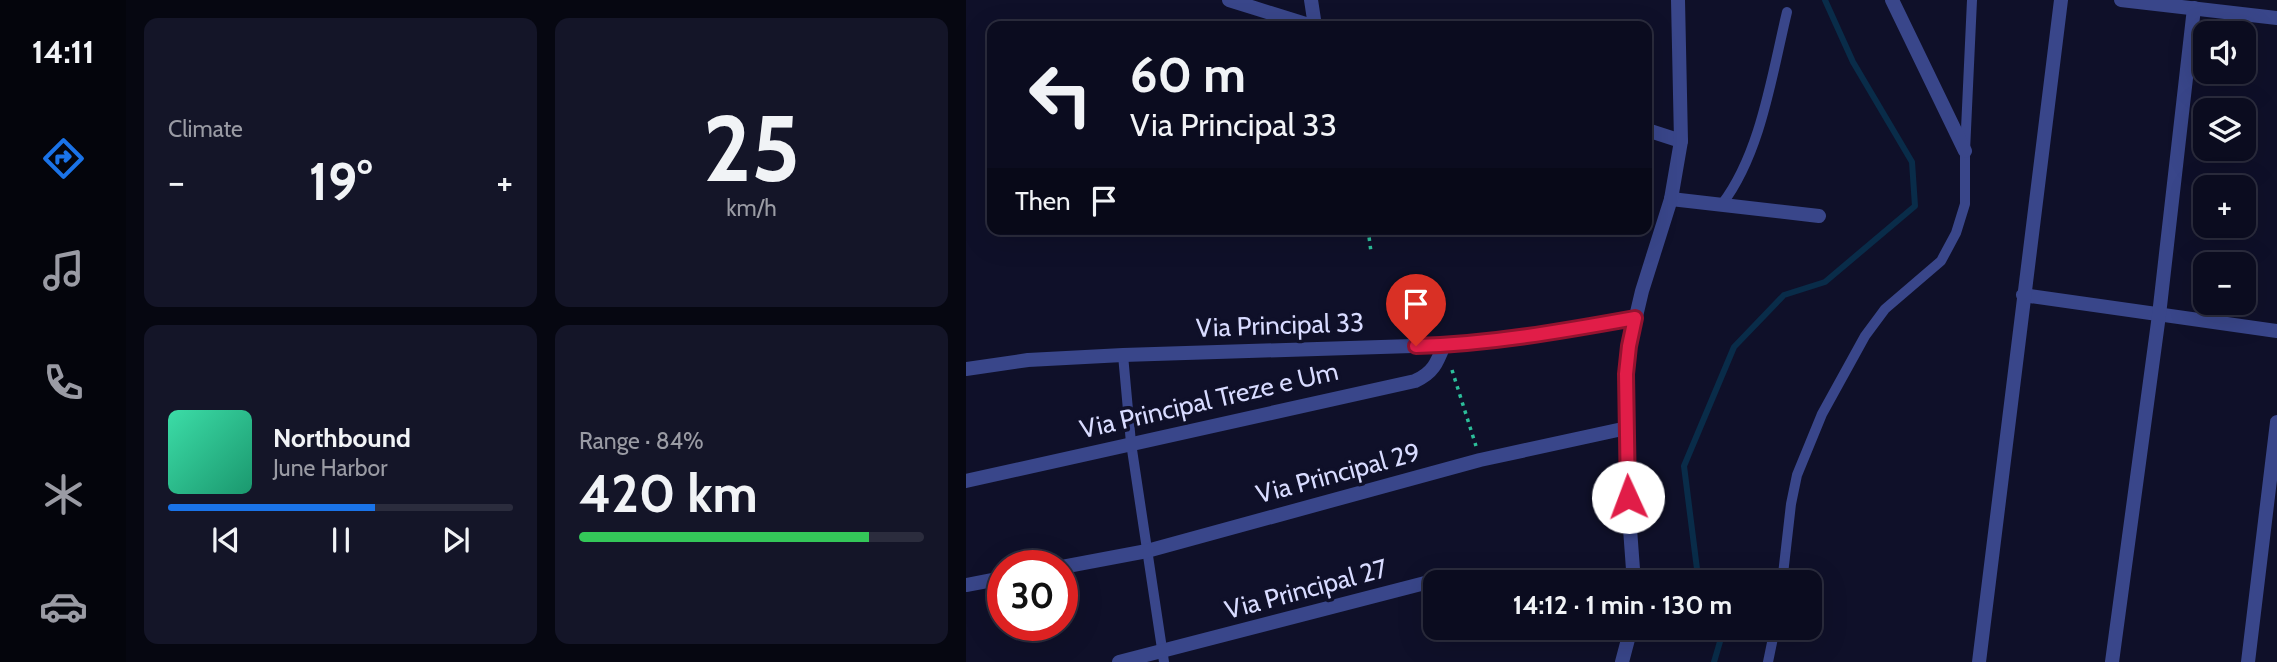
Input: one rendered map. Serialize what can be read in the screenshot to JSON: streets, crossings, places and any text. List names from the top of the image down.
{
  "streets": {
    "street": [
      "Via Principal 33",
      "Via Principal Treze e Um",
      "Via Principal 29",
      "Via Principal 27"
    ]
  },
  "crossings": [
    ["Via Principal 33", "Via Principal Treze e Um"]
  ],
  "page": {
    "tabs": "14:11",
    "tile": [
      "Climate",
      ["25", "km/h"],
      ["Range · 84%", "420 km"]
    ],
    "map_buttons": ["+", "−"],
    "turn": ["60 m", "Via Principal 33"],
    "heat": ["−", "19°", "+"],
    "then": "Then",
    "song": ["Northbound", "June Harbor"],
    "limit": "30",
    "trip": "14:12 · 1 min · 130 m"
  }
}
